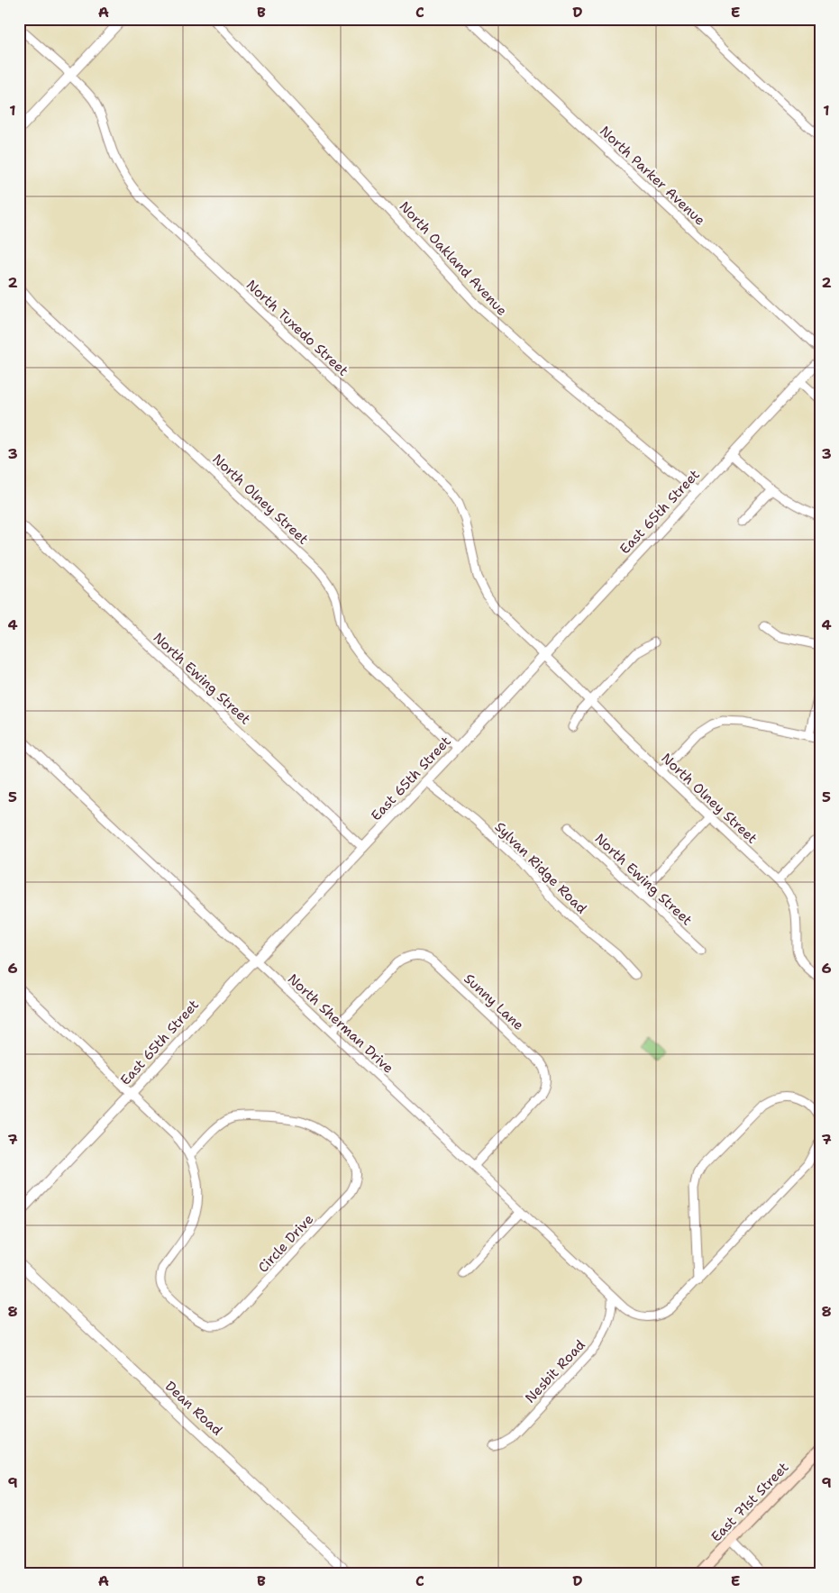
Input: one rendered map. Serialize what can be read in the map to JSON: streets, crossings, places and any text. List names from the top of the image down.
{
  "streets": {
    "main road": ["East 71st Street"],
    "street": [
      "North Parker Avenue",
      "North Oakland Avenue",
      "North Tuxedo Street",
      "North Olney Street",
      "East 65th Street",
      "North Ewing Street",
      "Sylvan Ridge Road",
      "Sunny Lane",
      "North Sherman Drive",
      "Circle Drive",
      "Nesbit Road",
      "Dean Road"
    ]
  },
  "crossings": [
    ["North Oakland Avenue", "East 65th Street"],
    ["North Tuxedo Street", "North Olney Street"],
    ["North Tuxedo Street", "East 65th Street"],
    ["North Olney Street", "East 65th Street"],
    ["East 65th Street", "North Ewing Street"],
    ["East 65th Street", "Sylvan Ridge Road"],
    ["East 65th Street", "North Sherman Drive"],
    ["Sunny Lane", "North Sherman Drive"],
    ["North Sherman Drive", "Nesbit Road"]
  ],
  "grid": {
    "columns": [
      "A",
      "B",
      "C",
      "D",
      "E"
    ],
    "rows": [
      "1",
      "2",
      "3",
      "4",
      "5",
      "6",
      "7",
      "8",
      "9"
    ]
  }
}
